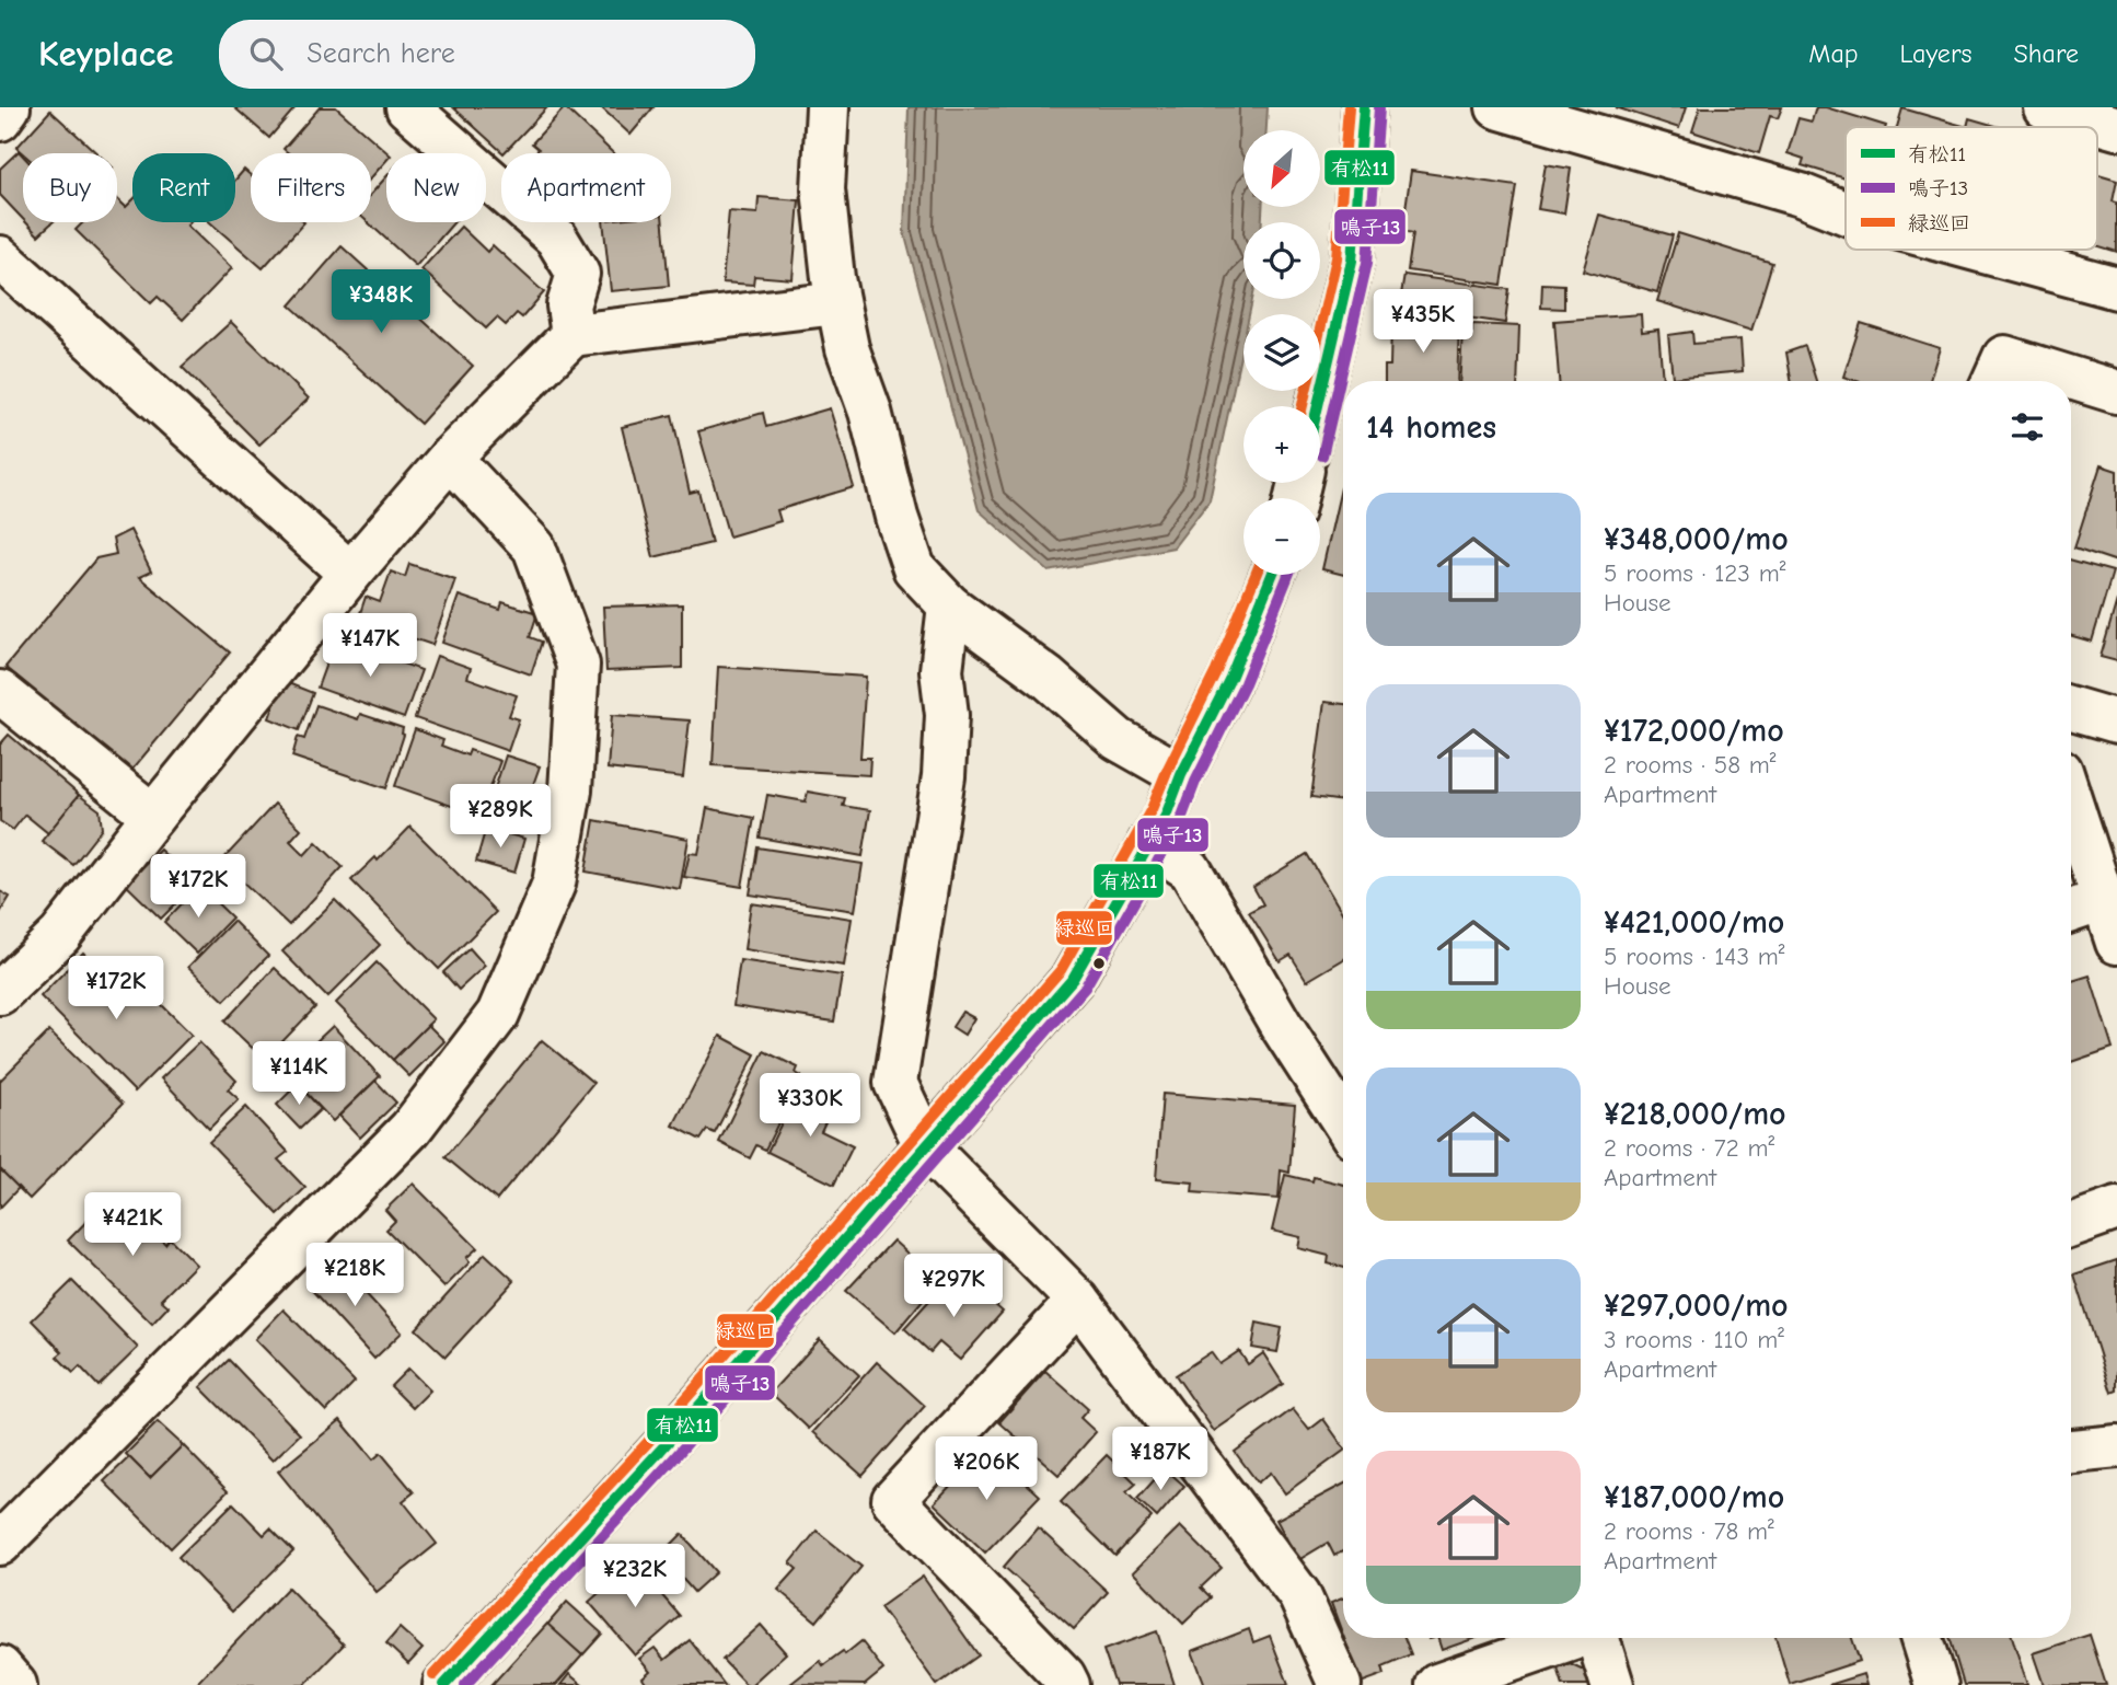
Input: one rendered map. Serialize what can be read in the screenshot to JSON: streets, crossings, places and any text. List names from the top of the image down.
{
  "lines": ["transit line 有松11", "transit line 緑巡回", "transit line 鳴子13"],
  "legend": ["有松11", "鳴子13", "緑巡回"],
  "north": "bottom left",
  "page": {
    "header": "Keyplace",
    "search": "Search here",
    "nav": ["Map", "Layers", "Share"],
    "map_buttons": ["+", "−"],
    "chip": [
      "Buy",
      "Rent",
      "Filters",
      "New",
      "Apartment"
    ],
    "price": [
      "¥348K",
      "¥435K",
      "¥147K",
      "¥289K",
      "¥172K",
      "¥172K",
      "¥114K",
      "¥330K",
      "¥421K",
      "¥218K",
      "¥297K",
      "¥187K",
      "¥206K",
      "¥232K"
    ],
    "heading": "14 homes",
    "list": [
      {
        "name": "¥348,000/mo",
        "note": "5 rooms · 123 m² · House"
      },
      {
        "name": "¥172,000/mo",
        "note": "2 rooms · 58 m² · Apartment"
      },
      {
        "name": "¥421,000/mo",
        "note": "5 rooms · 143 m² · House"
      },
      {
        "name": "¥218,000/mo",
        "note": "2 rooms · 72 m² · Apartment"
      },
      {
        "name": "¥297,000/mo",
        "note": "3 rooms · 110 m² · Apartment"
      },
      {
        "name": "¥187,000/mo",
        "note": "2 rooms · 78 m² · Apartment"
      }
    ]
  }
}
